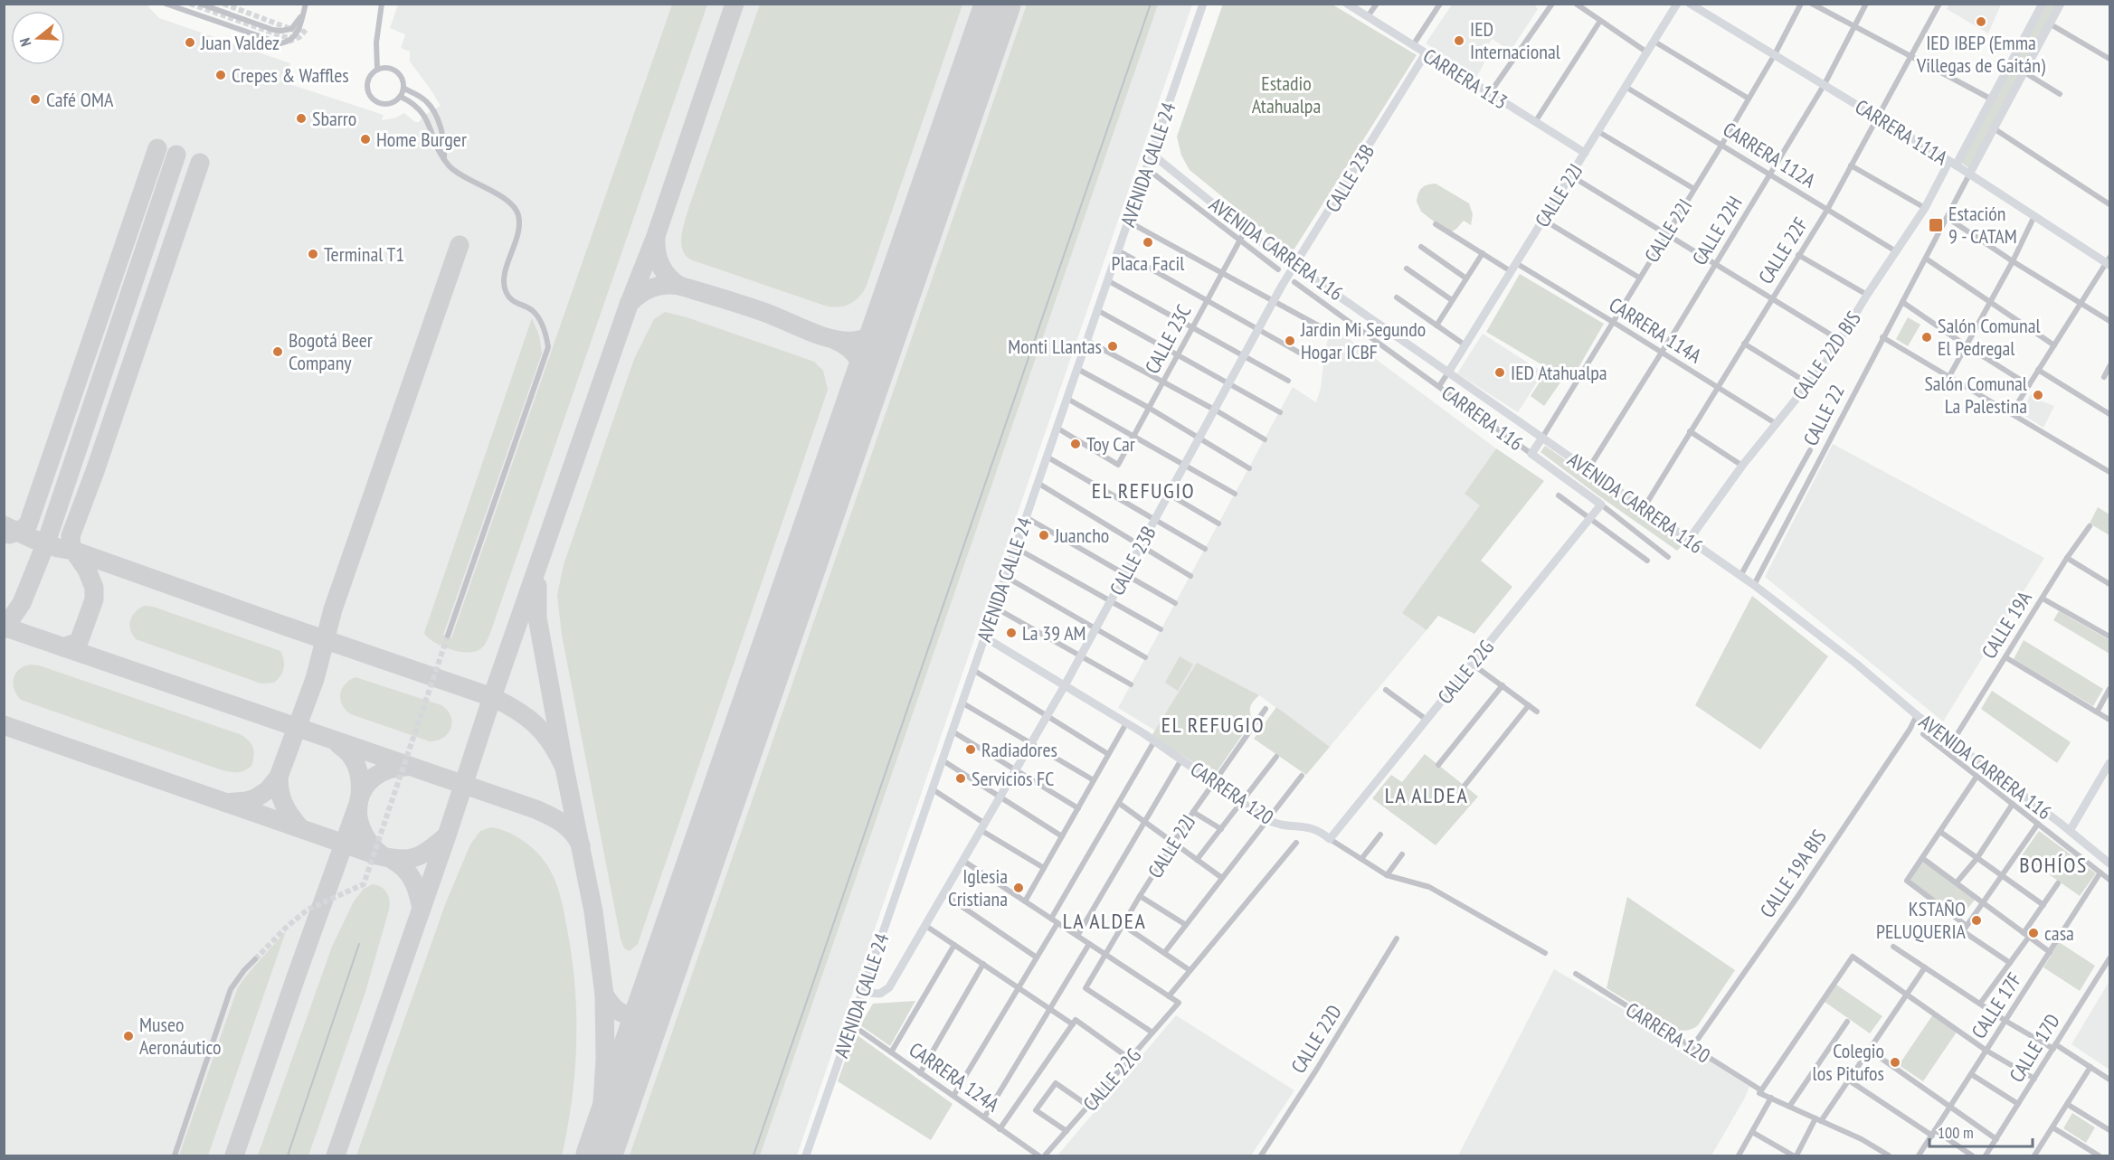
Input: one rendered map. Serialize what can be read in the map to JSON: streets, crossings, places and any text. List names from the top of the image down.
{
  "streets": {
    "street": [
      "CARRERA 113",
      "CARRERA 111A",
      "CARRERA 112A",
      "AVENIDA CALLE 24",
      "CALLE 23B",
      "CALLE 22J",
      "CALLE 22I",
      "CALLE 22H",
      "AVENIDA CARRERA 116",
      "CALLE 22F",
      "CARRERA 114A",
      "CALLE 23C",
      "CALLE 22D BIS",
      "CALLE 22",
      "CARRERA 116",
      "CALLE 19A",
      "CALLE 22G",
      "CARRERA 120",
      "CALLE 19A BIS",
      "CALLE 17F",
      "CALLE 22D",
      "CALLE 17D",
      "CARRERA 124A"
    ]
  },
  "crossings": [
    ["CARRERA 113", "CALLE 23B"],
    ["CARRERA 113", "CALLE 22J"],
    ["CARRERA 111A", "CALLE 22I"],
    ["CARRERA 111A", "CALLE 22H"],
    ["CARRERA 111A", "CALLE 22F"],
    ["CARRERA 111A", "CALLE 22D BIS"],
    ["CARRERA 111A", "CALLE 22"],
    ["CARRERA 112A", "CALLE 22J"],
    ["CARRERA 112A", "CALLE 22I"],
    ["CARRERA 112A", "CALLE 22H"],
    ["CARRERA 112A", "CALLE 22F"],
    ["CARRERA 112A", "CALLE 22D BIS"],
    ["AVENIDA CALLE 24", "CALLE 23B"],
    ["AVENIDA CALLE 24", "AVENIDA CARRERA 116"],
    ["AVENIDA CALLE 24", "CALLE 23C"],
    ["AVENIDA CALLE 24", "CARRERA 120"],
    ["AVENIDA CALLE 24", "CARRERA 124A"],
    ["CALLE 23B", "AVENIDA CARRERA 116"],
    ["CALLE 23B", "CARRERA 120"],
    ["CALLE 22J", "AVENIDA CARRERA 116"],
    ["CALLE 22J", "CARRERA 114A"],
    ["CALLE 22J", "CARRERA 116"],
    ["CALLE 22J", "CALLE 22G"],
    ["CALLE 22J", "CARRERA 120"],
    ["CALLE 22I", "AVENIDA CARRERA 116"],
    ["CALLE 22I", "CARRERA 114A"],
    ["CALLE 22I", "CARRERA 116"],
    ["CALLE 22H", "AVENIDA CARRERA 116"],
    ["CALLE 22H", "CARRERA 114A"],
    ["AVENIDA CARRERA 116", "CALLE 22F"],
    ["AVENIDA CARRERA 116", "CALLE 23C"],
    ["AVENIDA CARRERA 116", "CALLE 22D BIS"],
    ["AVENIDA CARRERA 116", "CALLE 22"],
    ["AVENIDA CARRERA 116", "CALLE 19A"],
    ["AVENIDA CARRERA 116", "CALLE 19A BIS"],
    ["CALLE 22F", "CARRERA 114A"],
    ["CARRERA 114A", "CALLE 22D BIS"],
    ["CARRERA 116", "CALLE 22G"],
    ["CALLE 22G", "CARRERA 120"],
    ["CARRERA 120", "CALLE 19A BIS"]
  ],
  "districts": [
    "EL REFUGIO",
    "EL REFUGIO",
    "LA ALDEA",
    "BOHÍOS",
    "LA ALDEA"
  ],
  "parks": ["Estadio Atahualpa"],
  "places": {
    "other": [
      "IED IBEP (Emma Villegas de Gaitán)",
      "IED Internacional",
      "Juan Valdez",
      "Crepes & Waffles",
      "Café OMA",
      "Sbarro",
      "Home Burger",
      "Placa Facil",
      "Terminal T1",
      "Salón Comunal El Pedregal",
      "Jardin Mi Segundo Hogar ICBF",
      "Monti Llantas",
      "Bogotá Beer Company",
      "IED Atahualpa",
      "Salón Comunal La Palestina",
      "Toy Car",
      "Juancho",
      "La 39 AM",
      "Radiadores",
      "Servicios FC",
      "Iglesia Cristiana",
      "KSTAÑO PELUQUERIA",
      "casa",
      "Museo Aeronáutico",
      "Colegio los Pitufos"
    ],
    "transit": ["Estación 9 - CATAM"]
  },
  "scale_bar": "100 m",
  "north": "left"
}
